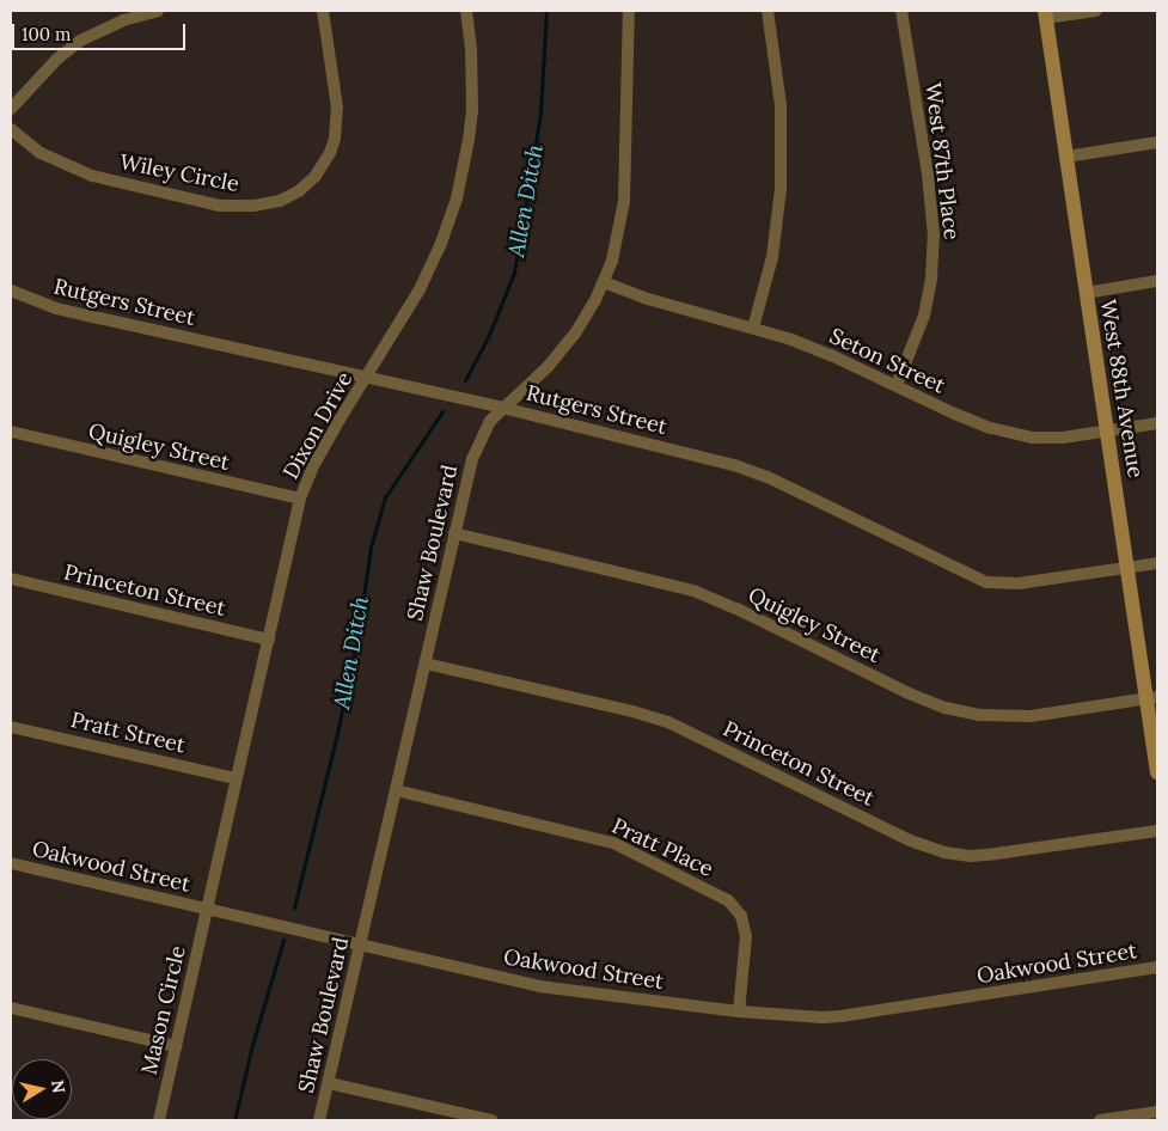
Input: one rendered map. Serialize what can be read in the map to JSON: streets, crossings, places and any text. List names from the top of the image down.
{
  "streets": {
    "street": [
      "West 87th Place",
      "Wiley Circle",
      "Rutgers Street",
      "Seton Street",
      "West 88th Avenue",
      "Dixon Drive",
      "Quigley Street",
      "Shaw Boulevard",
      "Princeton Street",
      "Pratt Street",
      "Pratt Place",
      "Oakwood Street",
      "Mason Circle"
    ]
  },
  "crossings": [
    ["West 87th Place", "Seton Street"],
    ["Rutgers Street", "West 88th Avenue"],
    ["Rutgers Street", "Dixon Drive"],
    ["Rutgers Street", "Shaw Boulevard"],
    ["Seton Street", "West 88th Avenue"],
    ["Seton Street", "Shaw Boulevard"],
    ["West 88th Avenue", "Quigley Street"],
    ["Dixon Drive", "Quigley Street"],
    ["Dixon Drive", "Princeton Street"],
    ["Dixon Drive", "Pratt Street"],
    ["Dixon Drive", "Oakwood Street"],
    ["Dixon Drive", "Mason Circle"],
    ["Quigley Street", "Shaw Boulevard"],
    ["Shaw Boulevard", "Princeton Street"],
    ["Shaw Boulevard", "Pratt Place"],
    ["Shaw Boulevard", "Oakwood Street"],
    ["Pratt Place", "Oakwood Street"],
    ["Oakwood Street", "Mason Circle"]
  ],
  "water": ["Allen Ditch"],
  "scale_bar": "100 m",
  "north": "right"
}
